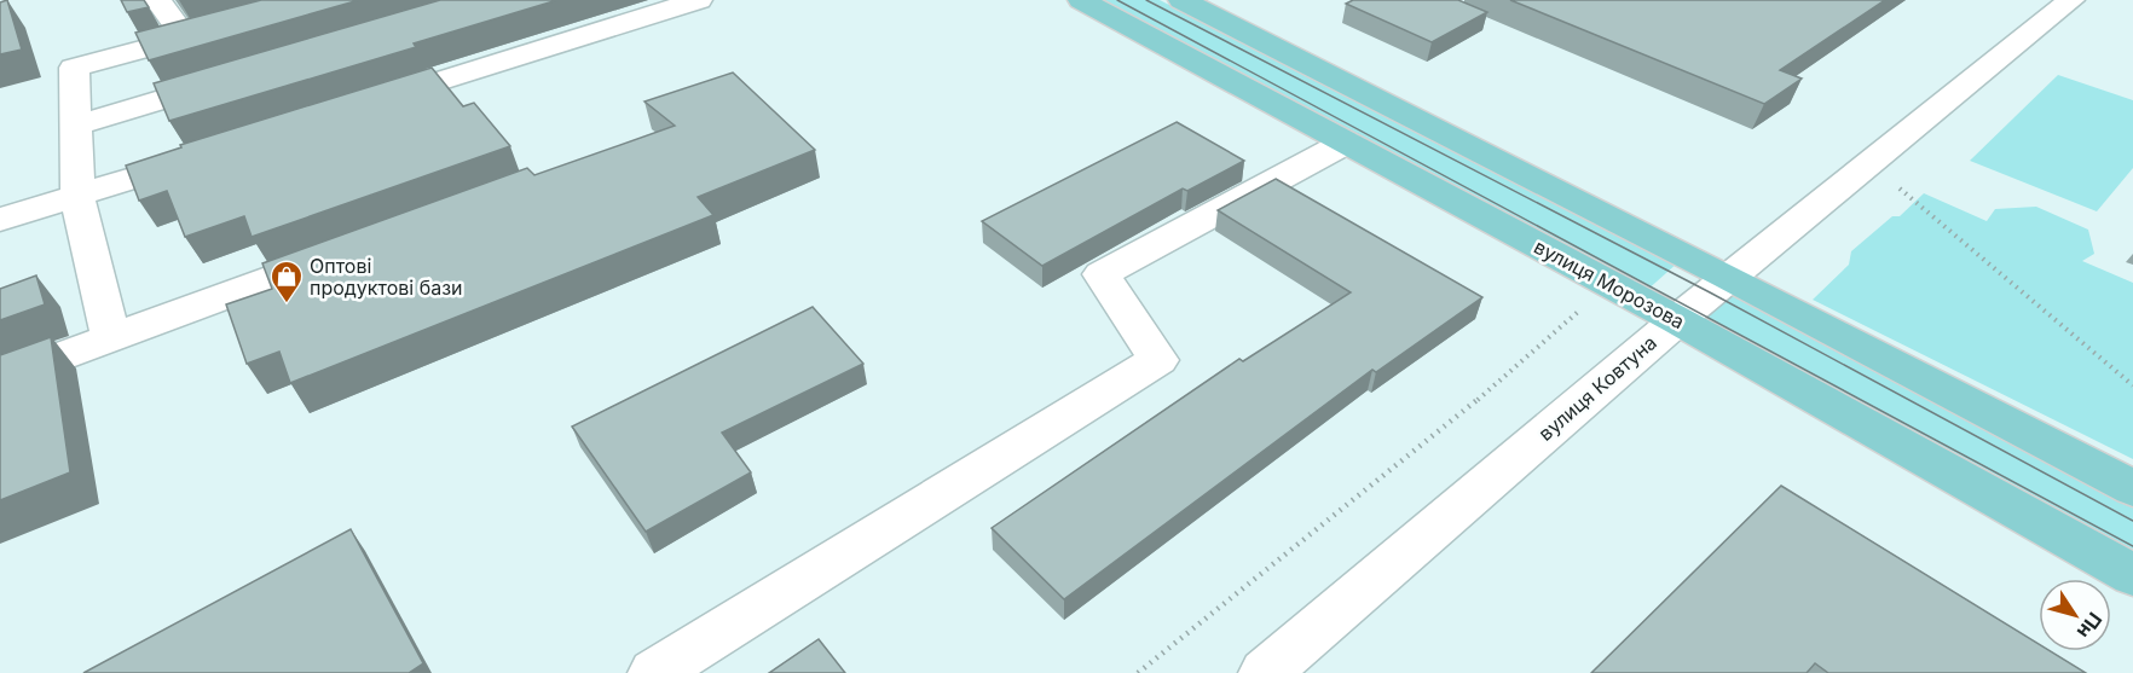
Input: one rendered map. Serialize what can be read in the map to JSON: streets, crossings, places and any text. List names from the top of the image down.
{
  "streets": {
    "main road": ["вулиця Морозова"],
    "street": ["вулиця Ковтуна"]
  },
  "crossings": [
    ["вулиця Морозова", "вулиця Ковтуна"]
  ],
  "places": {
    "shop": ["Оптові продуктові бази"]
  },
  "north": "bottom right"
}
